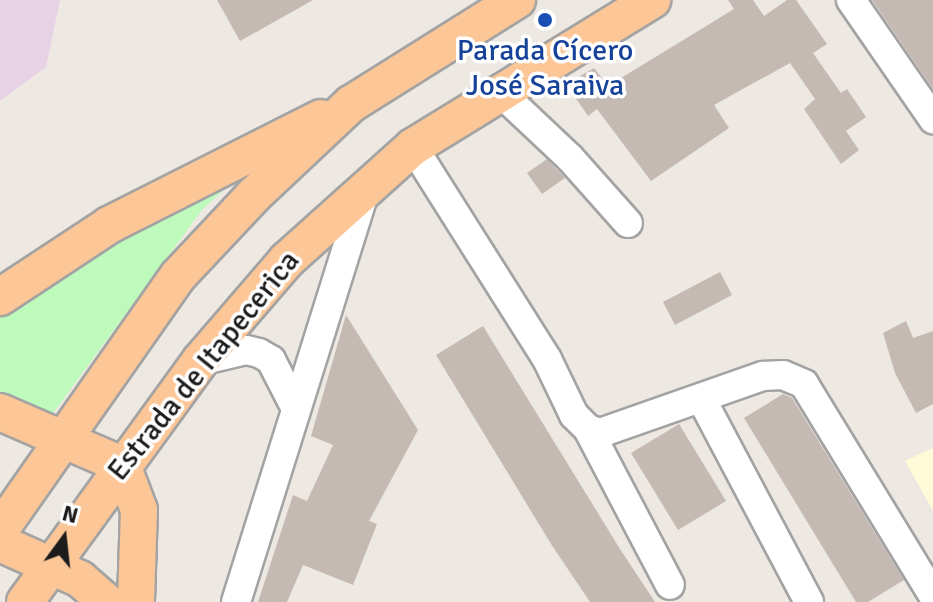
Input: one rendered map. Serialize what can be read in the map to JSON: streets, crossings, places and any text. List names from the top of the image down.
{
  "streets": {
    "main road": ["Estrada de Itapecerica"]
  },
  "places": ["Parada Cícero José Saraiva"],
  "north": "top"
}
